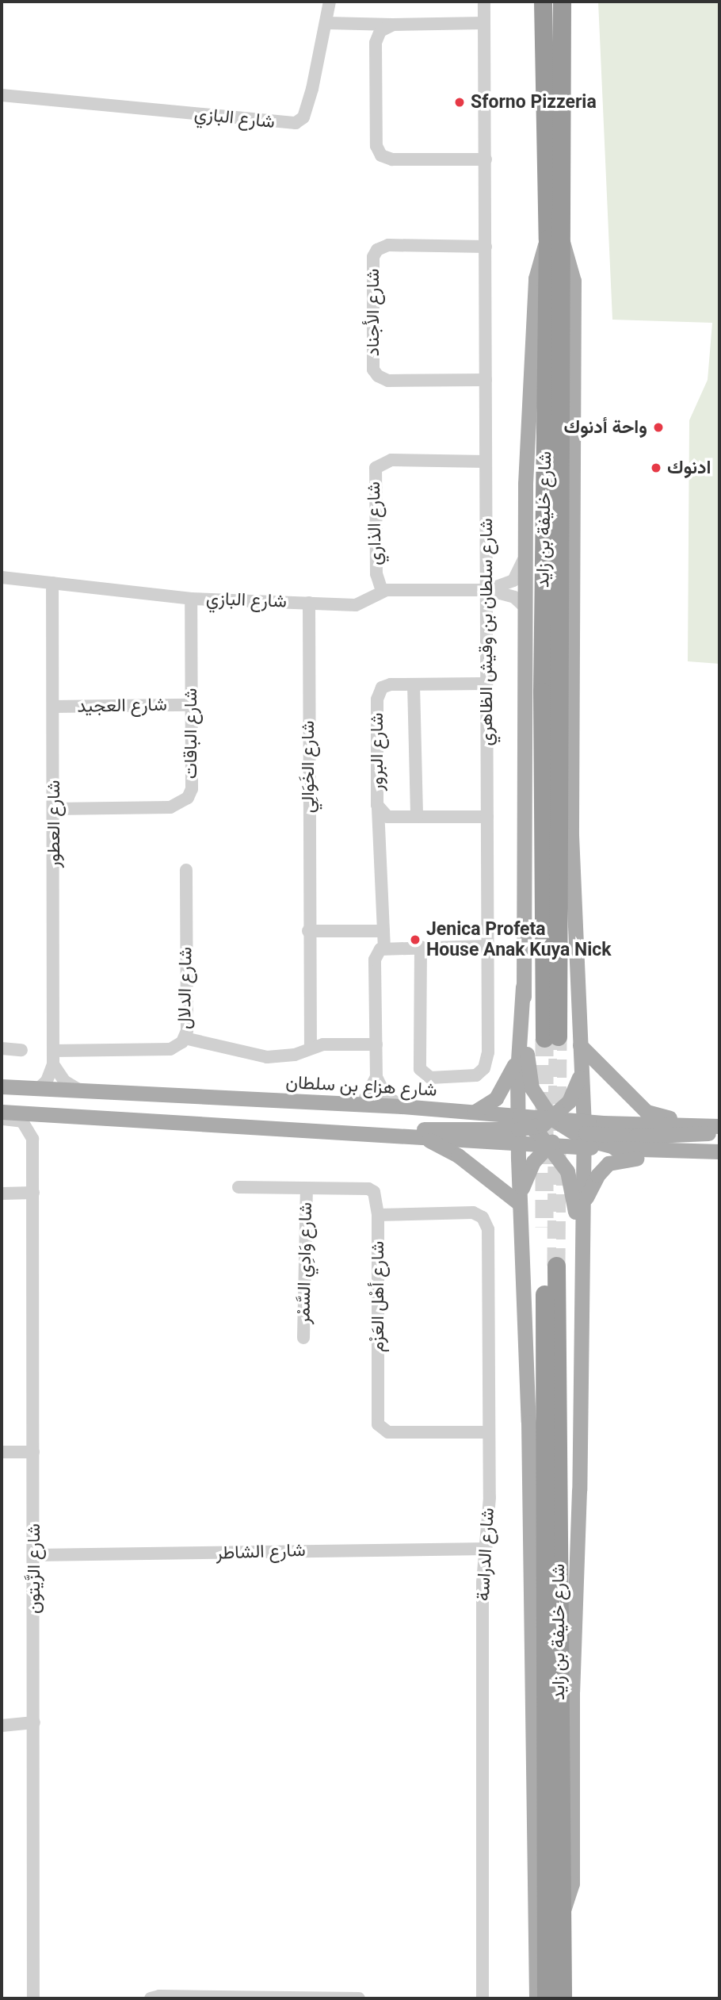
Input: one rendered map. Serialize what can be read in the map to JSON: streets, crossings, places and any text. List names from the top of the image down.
{
  "streets": {
    "highway": ["شارع خليفة بن زايد"],
    "main road": ["شارع هزاع بن سلطان"],
    "street": [
      "شارع البازي",
      "شارع الأجناد",
      "شارع الذاري",
      "شارع سلطان بن وقيش الظاهري",
      "شارع العجيد",
      "شارع الباقات",
      "شارع البرور",
      "شارع الخَوَالِي",
      "شارع العطور",
      "شارع الدلال",
      "شارع وَادِي السَّمْر",
      "شارع أهْل العَزْم",
      "شارع الشاطر",
      "شارع الدراسة",
      "شارع الزَّيتون"
    ]
  },
  "crossings": [
    ["شارع البازي", "شارع الذاري"],
    ["شارع البازي", "شارع سلطان بن وقيش الظاهري"],
    ["شارع البازي", "شارع الباقات"],
    ["شارع البازي", "شارع الخَوَالِي"],
    ["شارع البازي", "شارع العطور"],
    ["شارع الأجناد", "شارع سلطان بن وقيش الظاهري"],
    ["شارع الذاري", "شارع سلطان بن وقيش الظاهري"],
    ["شارع سلطان بن وقيش الظاهري", "شارع البرور"],
    ["شارع العجيد", "شارع الباقات"],
    ["شارع العجيد", "شارع العطور"],
    ["شارع الباقات", "شارع العطور"],
    ["شارع العطور", "شارع الدلال"],
    ["شارع وَادِي السَّمْر", "شارع أهْل العَزْم"],
    ["شارع أهْل العَزْم", "شارع الدراسة"],
    ["شارع الشاطر", "شارع الدراسة"],
    ["شارع الشاطر", "شارع الزَّيتون"]
  ],
  "places": [
    "Sforno Pizzeria",
    "واحة أدنوك",
    "ادنوك",
    "Jenica Profeta House Anak Kuya Nick"
  ]
}
